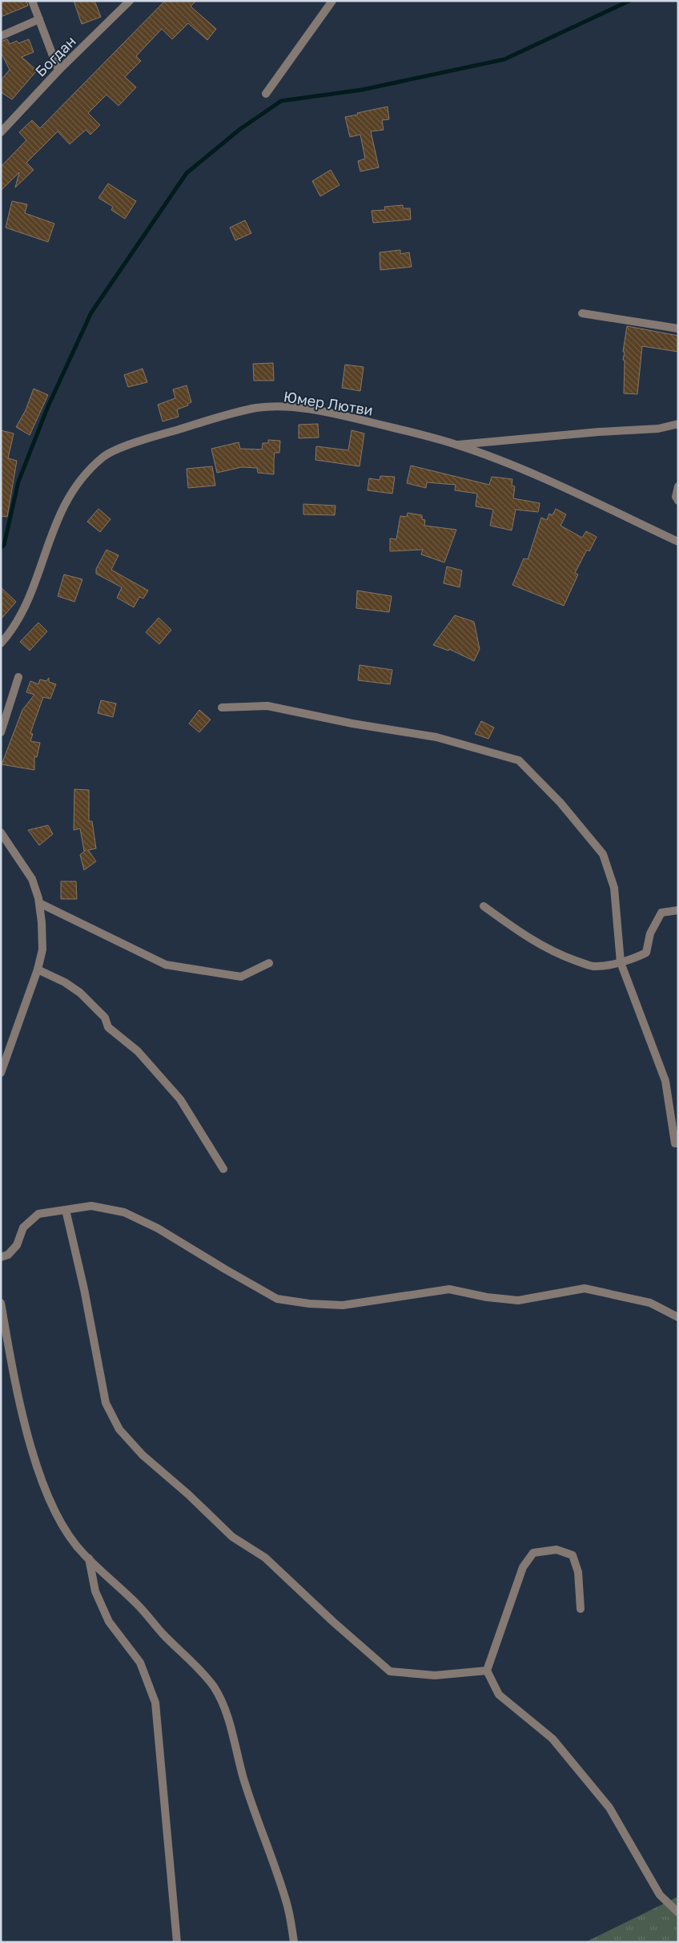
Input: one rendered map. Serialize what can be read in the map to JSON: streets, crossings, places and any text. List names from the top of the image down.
{
  "streets": {
    "street": ["Богдан", "Юмер Лютви"]
  }
}
